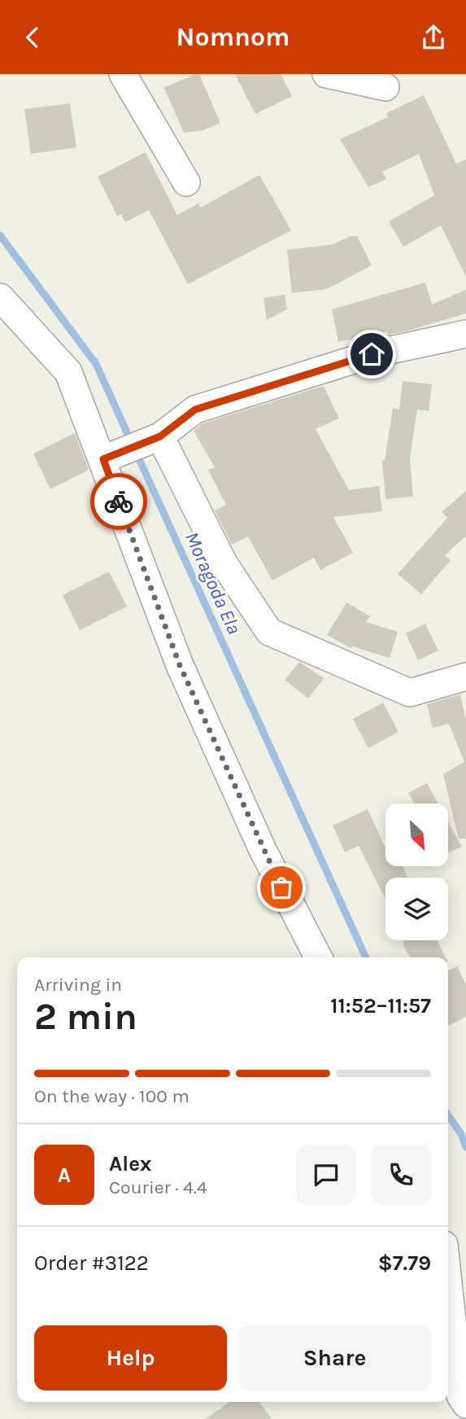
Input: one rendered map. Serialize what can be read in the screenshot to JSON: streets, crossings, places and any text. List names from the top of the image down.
{
  "water": ["Moragoda Ela"],
  "north": "bottom right",
  "page": {
    "header": "Nomnom",
    "heading": ["2 min", "Arriving in", "11:52–11:57"],
    "panel": [
      "Alex",
      "Courier · 4.4",
      "Order #3122",
      "$7.79"
    ],
    "bar": "On the way · 100 m",
    "round": "A",
    "buttons": ["Help", "Share"]
  }
}
